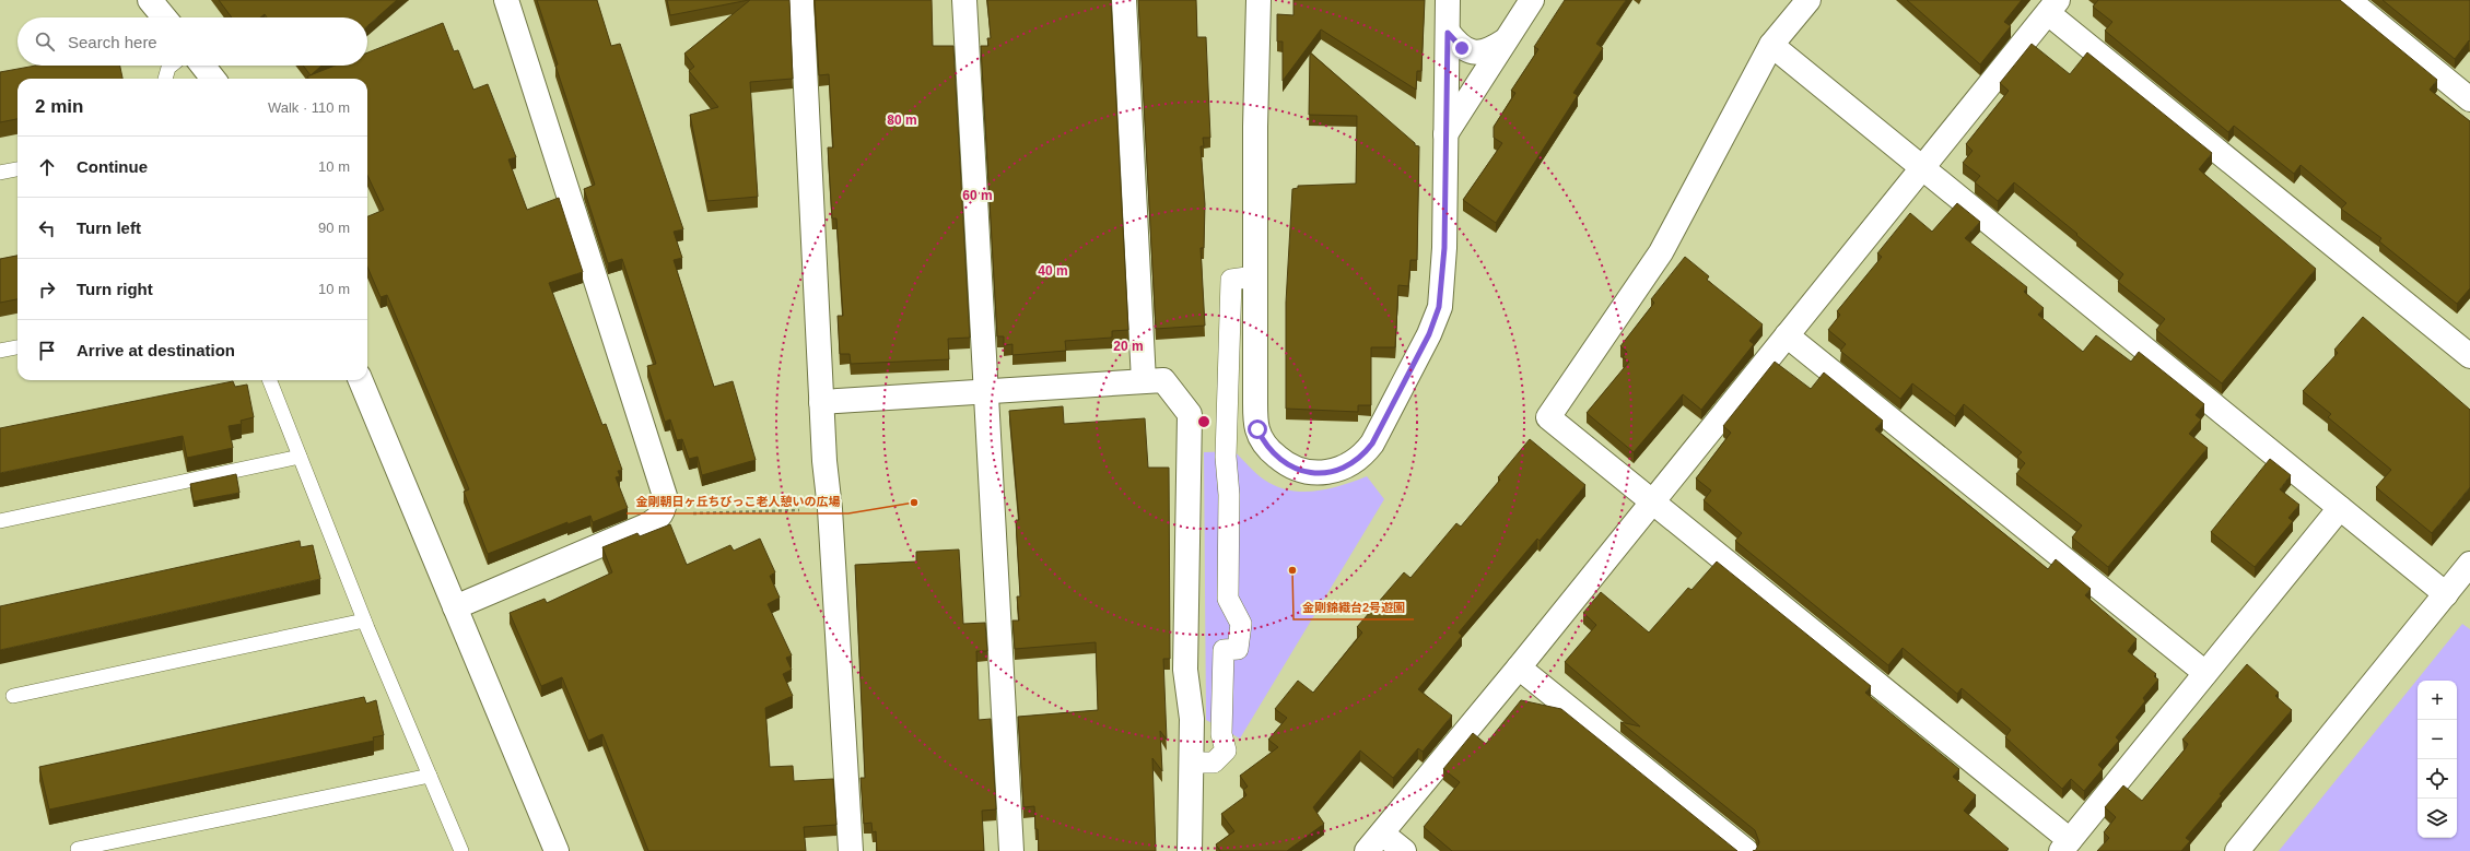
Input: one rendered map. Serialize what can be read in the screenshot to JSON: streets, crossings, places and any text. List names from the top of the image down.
{
  "places": ["金剛朝日ヶ丘ちびっこ老人憩いの広場", "金剛錦織台2号遊園"],
  "page": {
    "search": "Search here",
    "heading": ["2 min", "Walk · 110 m"],
    "list": [
      ["Continue", "10 m"],
      ["Turn left", "90 m"],
      ["Turn right", "10 m"],
      "Arrive at destination"
    ],
    "map_buttons": ["+", "−"]
  },
  "rings": [
    "80 m",
    "60 m",
    "40 m",
    "20 m"
  ]
}
